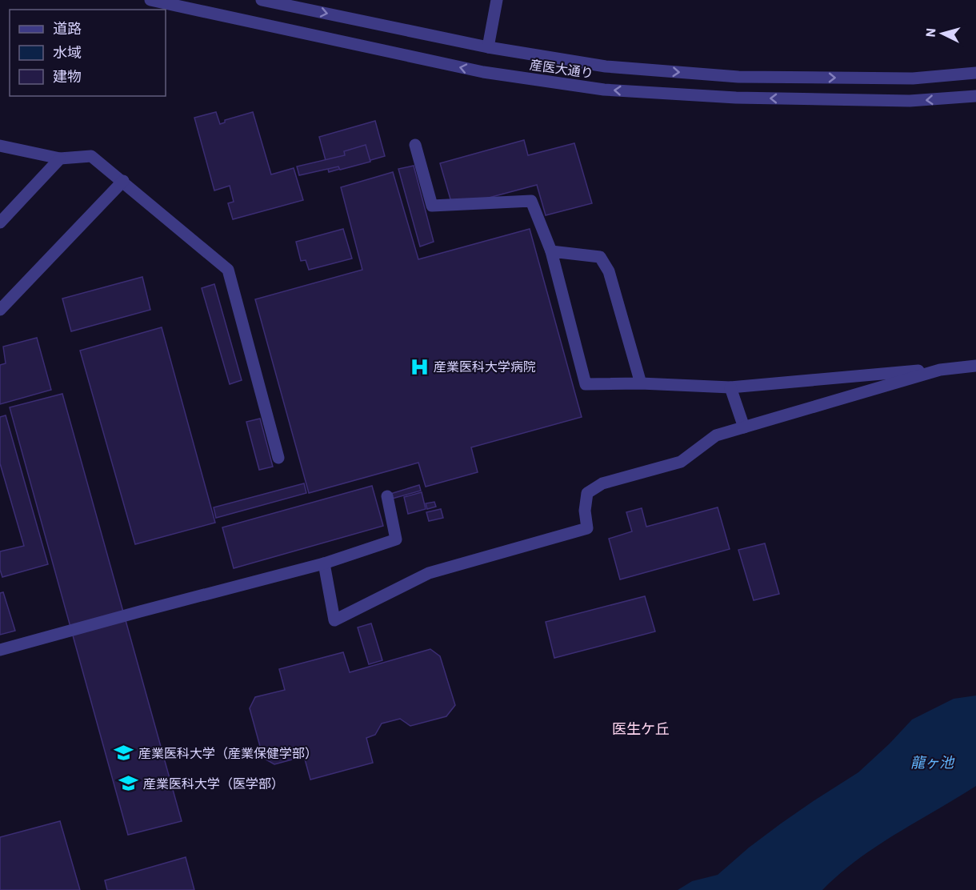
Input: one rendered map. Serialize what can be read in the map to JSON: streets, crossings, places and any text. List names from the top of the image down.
{
  "streets": {
    "street": ["産医大通り"]
  },
  "districts": ["医生ケ丘"],
  "water": ["龍ヶ池"],
  "places": {
    "hospital": ["産業医科大学病院"],
    "school or university": ["産業医科大学（産業保健学部）", "産業医科大学（医学部）"]
  },
  "legend": ["道路", "水域", "建物"],
  "north": "left"
}
